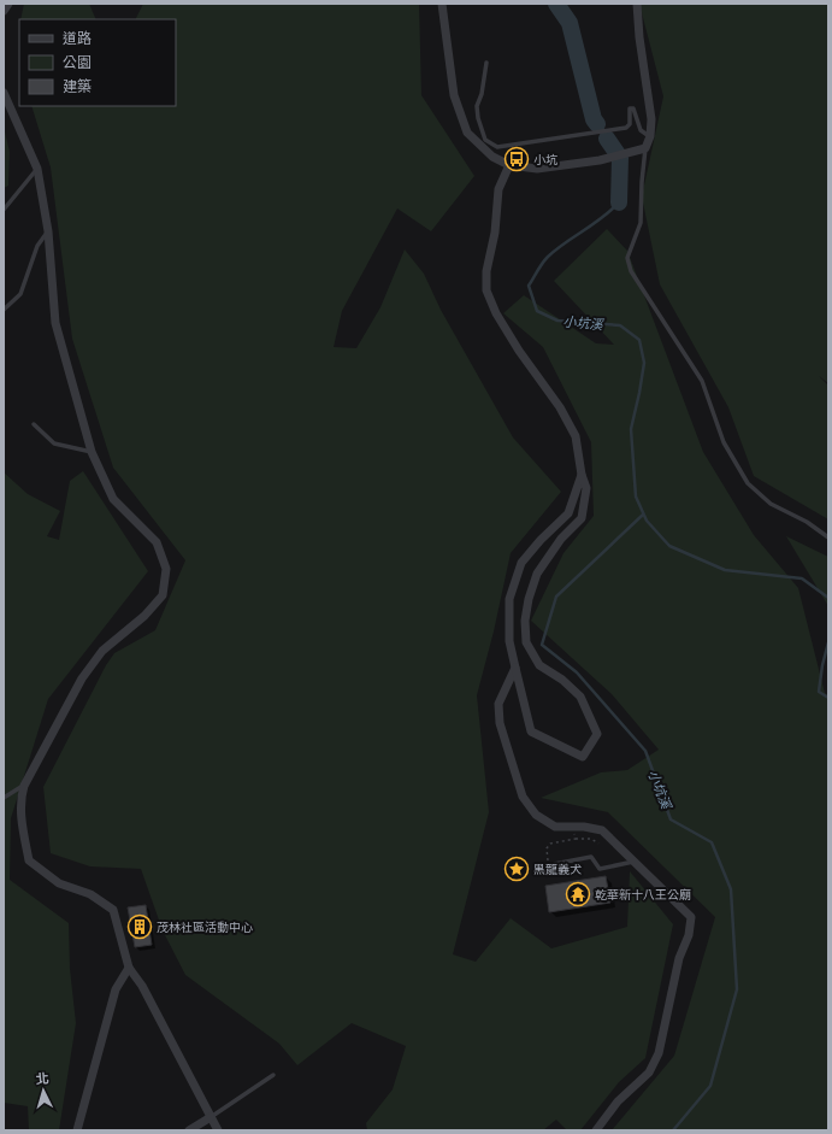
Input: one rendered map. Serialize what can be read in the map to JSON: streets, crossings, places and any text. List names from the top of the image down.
{
  "water": ["小坑溪"],
  "places": {
    "bus stop": ["小坑"],
    "place": ["黑龍義犬"],
    "temple": ["乾華新十八王公廟"],
    "building": ["茂林社區活動中心"]
  },
  "legend": ["道路", "公園", "建築"],
  "north": "top"
}
